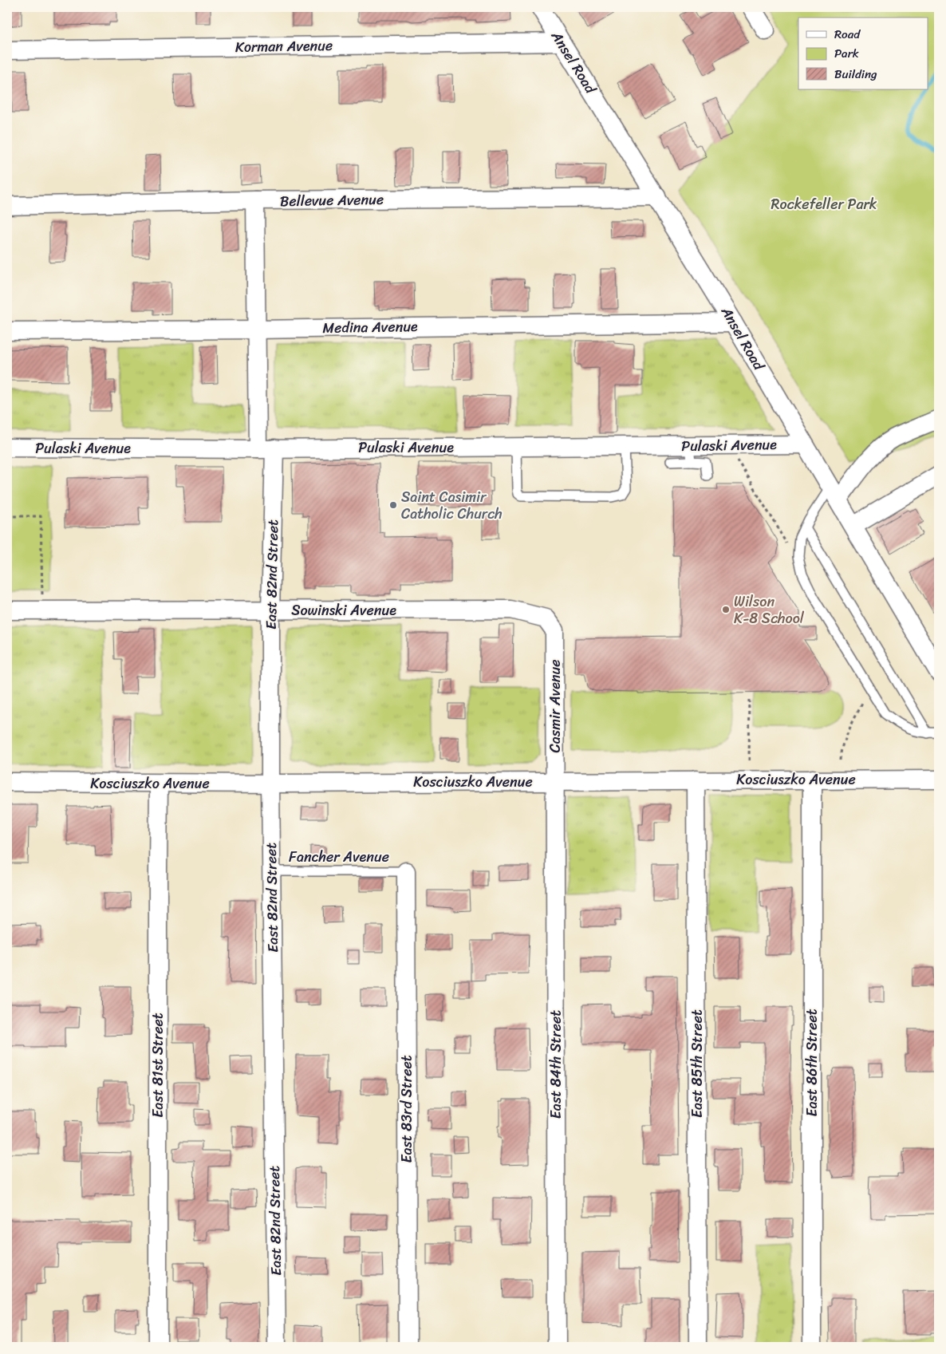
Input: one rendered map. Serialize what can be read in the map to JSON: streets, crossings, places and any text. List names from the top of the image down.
{
  "streets": {
    "street": [
      "Korman Avenue",
      "Ansel Road",
      "Bellevue Avenue",
      "Medina Avenue",
      "Pulaski Avenue",
      "East 82nd Street",
      "Sowinski Avenue",
      "Casmir Avenue",
      "Kosciuszko Avenue",
      "East 86th Street",
      "East 85th Street",
      "East 84th Street",
      "East 81st Street",
      "East 83rd Street"
    ],
    "lane": ["Fancher Avenue"]
  },
  "crossings": [
    ["Korman Avenue", "Ansel Road"],
    ["Ansel Road", "Bellevue Avenue"],
    ["Ansel Road", "Medina Avenue"],
    ["Ansel Road", "Pulaski Avenue"],
    ["Bellevue Avenue", "East 82nd Street"],
    ["Medina Avenue", "East 82nd Street"],
    ["Pulaski Avenue", "East 82nd Street"],
    ["East 82nd Street", "Sowinski Avenue"],
    ["East 82nd Street", "Kosciuszko Avenue"],
    ["East 82nd Street", "Fancher Avenue"],
    ["Sowinski Avenue", "Casmir Avenue"],
    ["Casmir Avenue", "Kosciuszko Avenue"],
    ["Casmir Avenue", "East 84th Street"],
    ["Kosciuszko Avenue", "East 86th Street"],
    ["Kosciuszko Avenue", "East 85th Street"],
    ["Kosciuszko Avenue", "East 84th Street"],
    ["Kosciuszko Avenue", "East 81st Street"],
    ["Fancher Avenue", "East 83rd Street"]
  ],
  "parks": ["Rockefeller Park"],
  "places": ["Saint Casimir Catholic Church", "Wilson K-8 School"],
  "legend": ["Road", "Park", "Building"]
}
